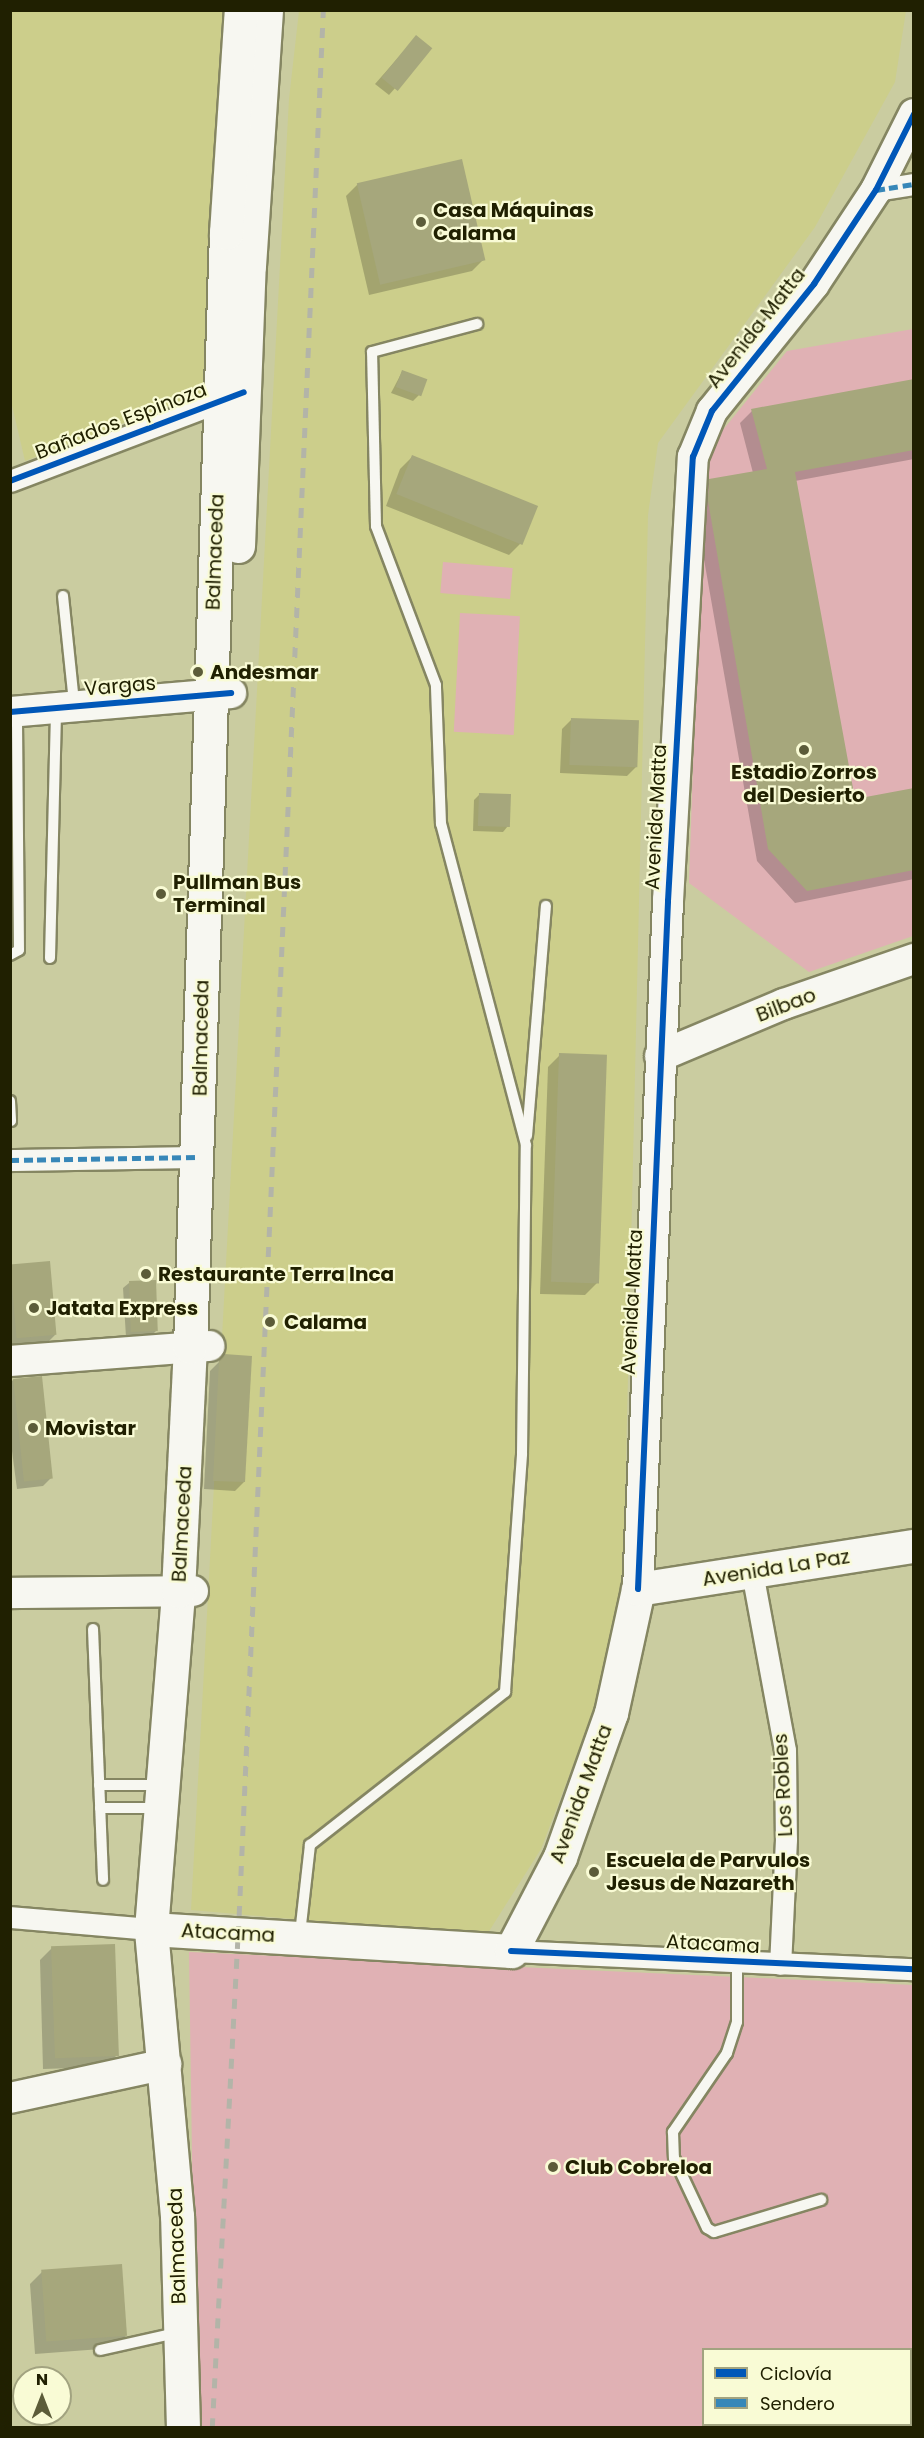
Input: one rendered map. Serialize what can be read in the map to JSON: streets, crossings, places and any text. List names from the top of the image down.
{
  "streets": {
    "main road": [
      "Avenida Matta",
      "Balmaceda",
      "Avenida La Paz",
      "Atacama"
    ],
    "street": [
      "Bañados Espinoza",
      "Vargas",
      "Bilbao",
      "Los Robles"
    ]
  },
  "crossings": [
    ["Avenida Matta", "Bilbao"],
    ["Avenida Matta", "Avenida La Paz"],
    ["Avenida Matta", "Atacama"],
    ["Bañados Espinoza", "Balmaceda"],
    ["Balmaceda", "Vargas"],
    ["Balmaceda", "Atacama"],
    ["Avenida La Paz", "Los Robles"],
    ["Los Robles", "Atacama"]
  ],
  "places": [
    "Casa Máquinas Calama",
    "Andesmar",
    "Estadio Zorros del Desierto",
    "Pullman Bus Terminal",
    "Restaurante Terra Inca",
    "Jatata Express",
    "Calama",
    "Movistar",
    "Escuela de Parvulos Jesus de Nazareth",
    "Club Cobreloa"
  ],
  "legend": ["Ciclovía", "Sendero"],
  "north": "top"
}
